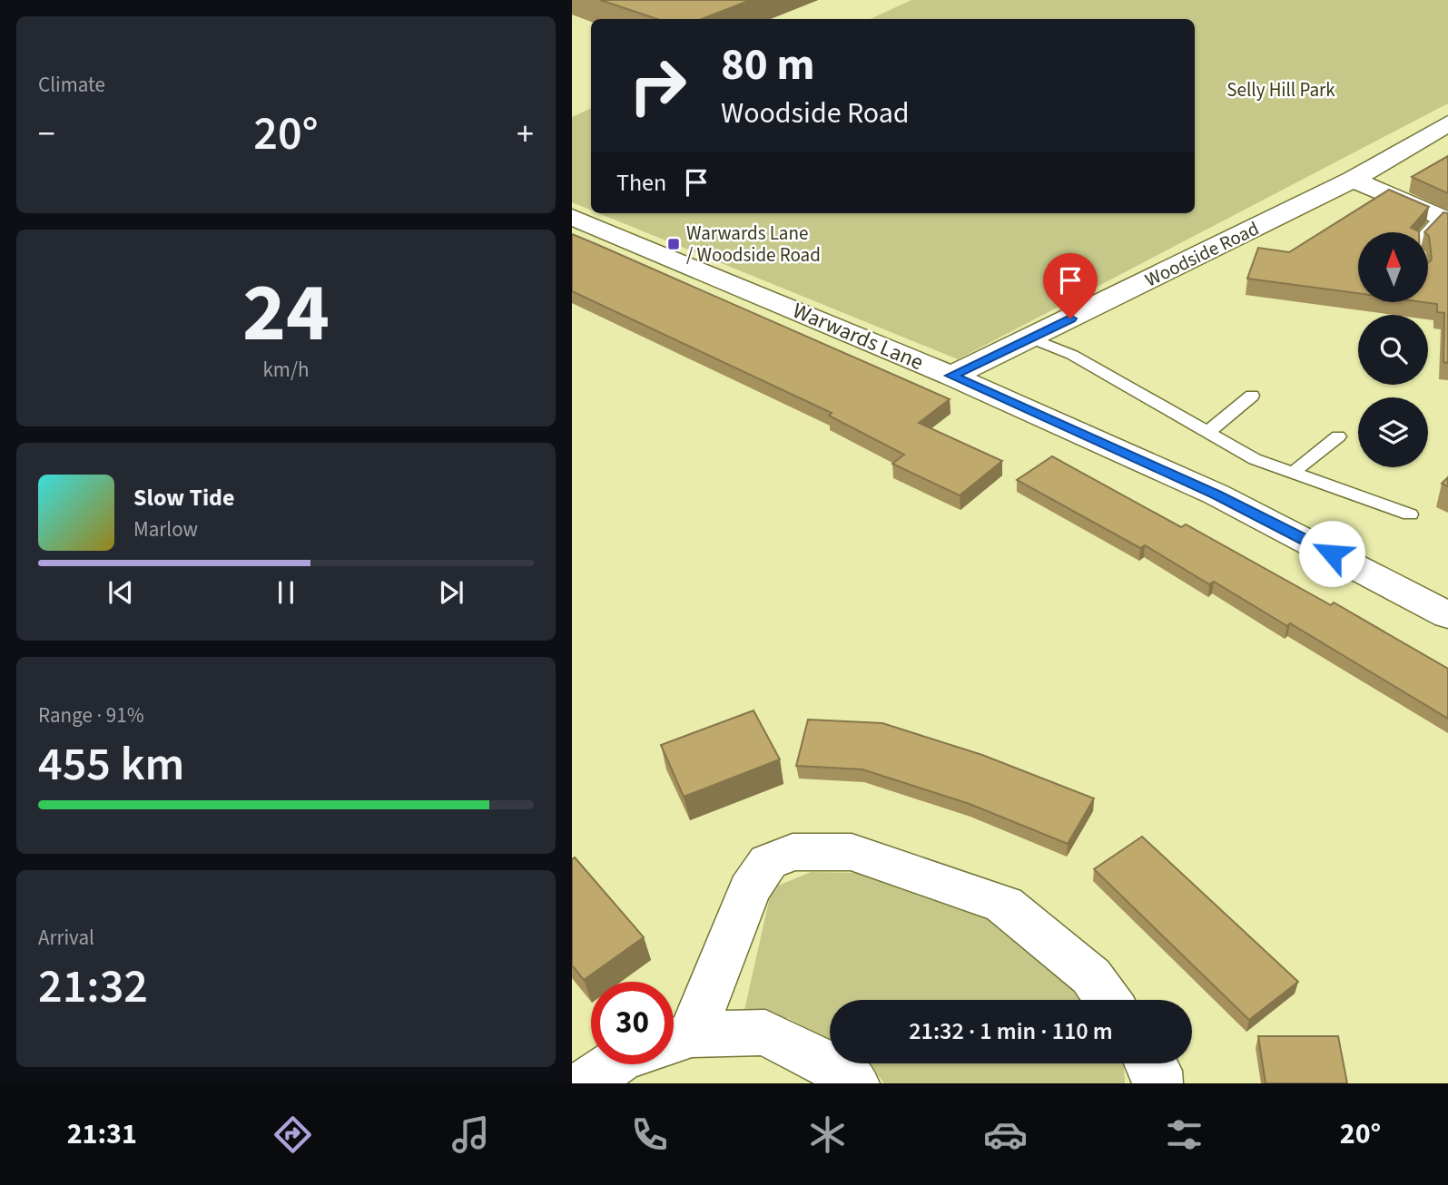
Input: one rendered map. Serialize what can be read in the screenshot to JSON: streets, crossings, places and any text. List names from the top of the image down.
{
  "streets": {
    "street": ["Woodside Road", "Warwards Lane"]
  },
  "crossings": [
    ["Woodside Road", "Warwards Lane"]
  ],
  "parks": ["Selly Hill Park"],
  "places": {
    "transit": ["Warwards Lane / Woodside Road"]
  },
  "north": "top",
  "page": {
    "tile": [
      "Climate",
      ["24", "km/h"],
      ["Range · 91%", "455 km"],
      ["Arrival", "21:32"]
    ],
    "turn": ["80 m", "Woodside Road"],
    "heat": ["−", "20°", "+"],
    "then": "Then",
    "song": ["Slow Tide", "Marlow"],
    "limit": "30",
    "trip": "21:32 · 1 min · 110 m",
    "tabs": ["21:31", "20°"]
  }
}
